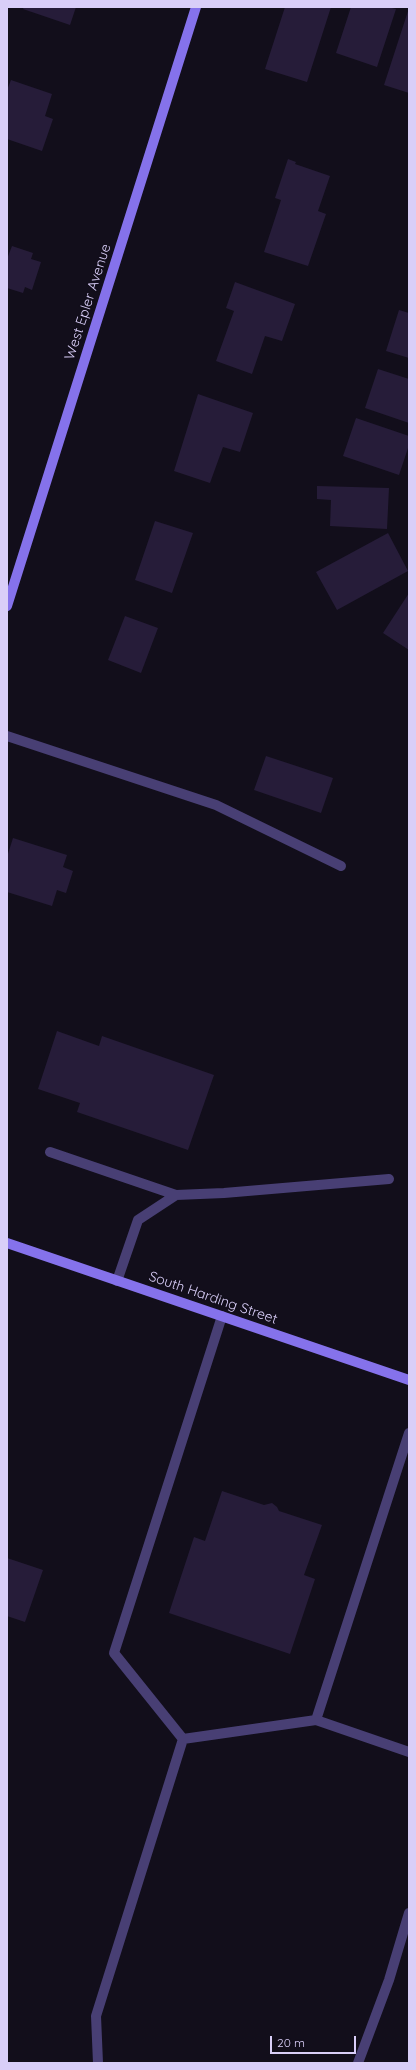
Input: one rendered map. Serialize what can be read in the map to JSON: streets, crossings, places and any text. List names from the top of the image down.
{
  "streets": {
    "street": ["West Epler Avenue", "South Harding Street"]
  },
  "scale_bar": "20 m"
}
